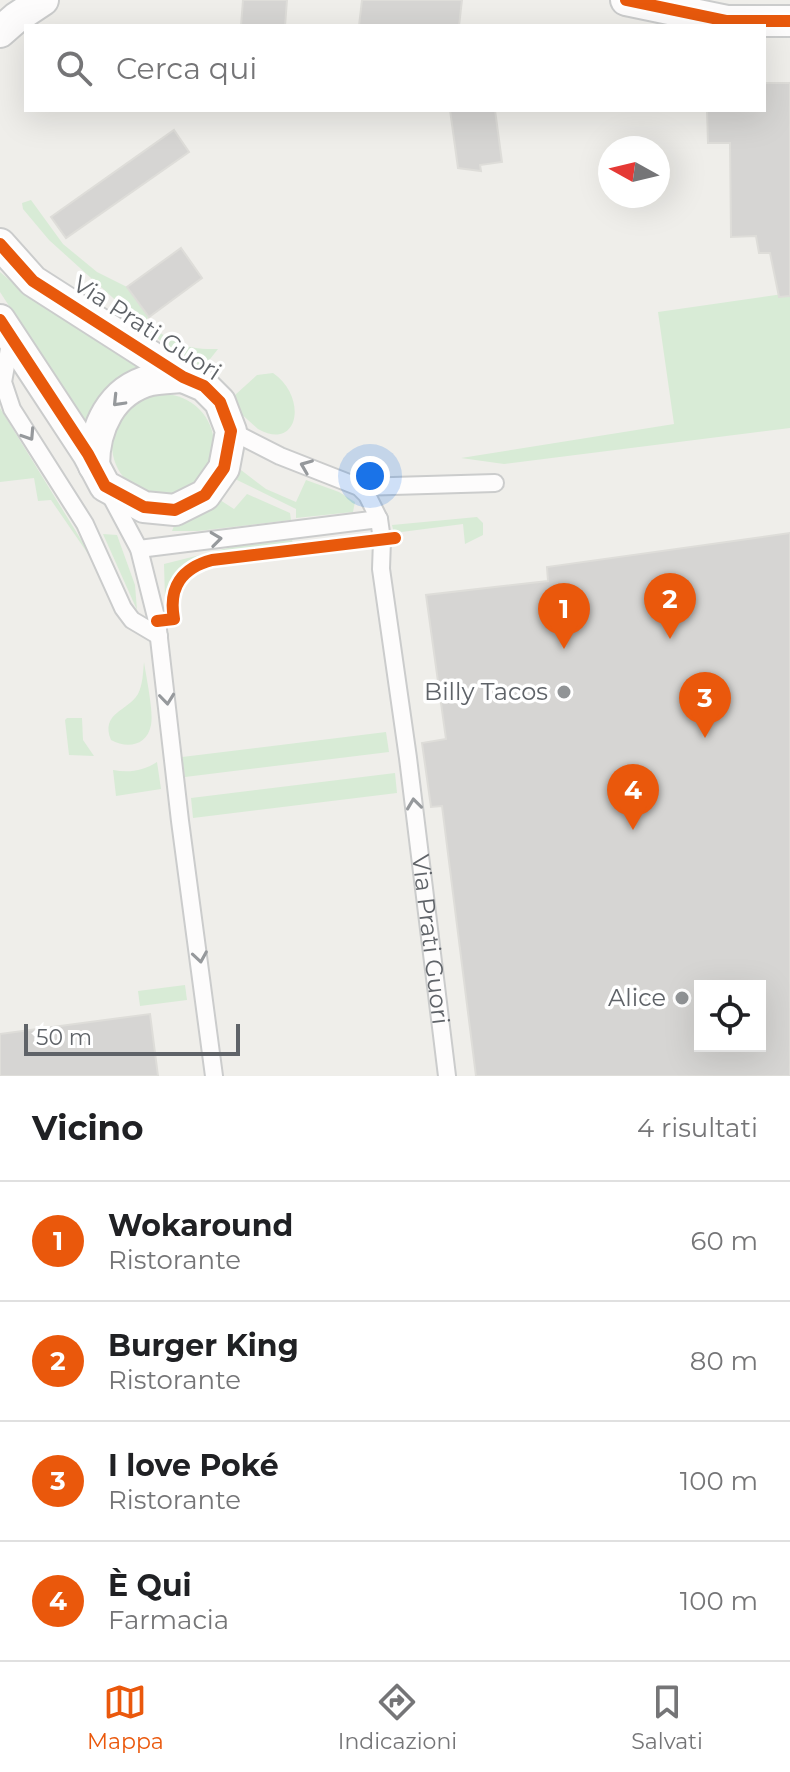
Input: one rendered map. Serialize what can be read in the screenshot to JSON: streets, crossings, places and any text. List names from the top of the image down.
{
  "streets": {
    "street": ["Via Prati Guori"]
  },
  "places": ["Billy Tacos", "Alice"],
  "scale_bar": "50 m",
  "north": "left",
  "page": {
    "search": "Cerca qui",
    "pins": [
      "2",
      "1",
      "3",
      "4"
    ],
    "scale": "50 m",
    "heading": ["Vicino", "4 risultati"],
    "list": [
      {
        "mark": "1",
        "name": "Wokaround",
        "note": "Ristorante",
        "value": "60 m"
      },
      {
        "mark": "2",
        "name": "Burger King",
        "note": "Ristorante",
        "value": "80 m"
      },
      {
        "mark": "3",
        "name": "I love Poké",
        "note": "Ristorante",
        "value": "100 m"
      },
      {
        "mark": "4",
        "name": "È Qui",
        "note": "Farmacia",
        "value": "100 m"
      }
    ],
    "nav": ["Mappa", "Indicazioni", "Salvati"]
  }
}
